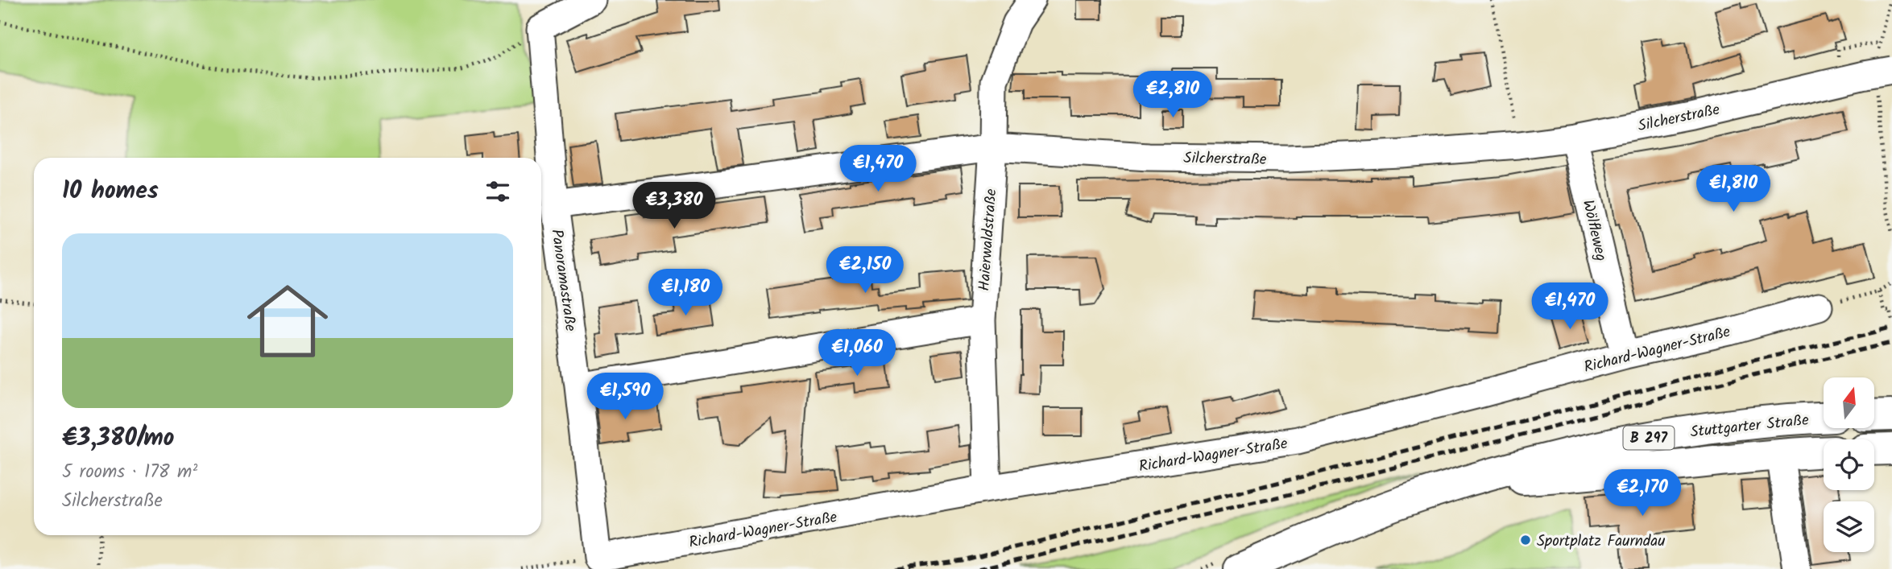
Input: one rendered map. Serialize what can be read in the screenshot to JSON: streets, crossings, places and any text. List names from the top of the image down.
{
  "streets": {
    "main road": ["Stuttgarter Straße", "B 297"],
    "street": [
      "Silcherstraße",
      "Wölfleweg",
      "Haierwaldstraße",
      "Panoramastraße",
      "Richard-Wagner-Straße"
    ]
  },
  "crossings": [
    ["Silcherstraße", "Wölfleweg"],
    ["Silcherstraße", "Haierwaldstraße"],
    ["Silcherstraße", "Panoramastraße"],
    ["Wölfleweg", "Richard-Wagner-Straße"],
    ["Haierwaldstraße", "Richard-Wagner-Straße"],
    ["Panoramastraße", "Richard-Wagner-Straße"]
  ],
  "places": ["Sportplatz Faurndau"],
  "north": "top",
  "page": {
    "price": [
      "€2,810",
      "€1,470",
      "€1,810",
      "€3,380",
      "€2,150",
      "€1,180",
      "€1,470",
      "€1,060",
      "€1,590",
      "€2,170"
    ],
    "heading": "10 homes",
    "list": [
      {
        "name": "€3,380/mo",
        "note": "5 rooms · 178 m² · Silcherstraße"
      }
    ]
  }
}
